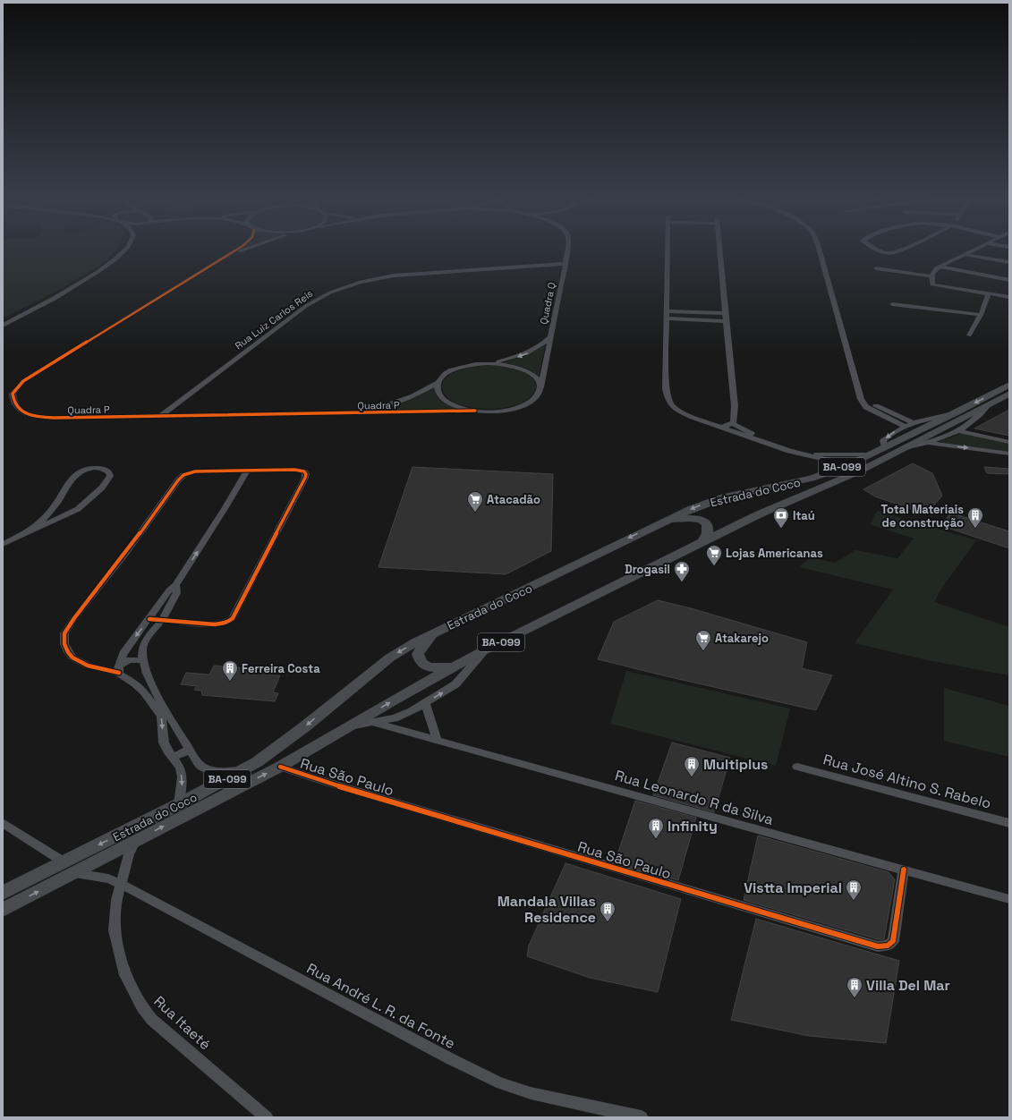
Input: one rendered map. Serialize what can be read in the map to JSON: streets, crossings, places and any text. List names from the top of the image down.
{
  "streets": {
    "highway": ["BA-099", "Estrada do Coco"],
    "street": [
      "Quadra Q",
      "Rua Luiz Carlos Reis",
      "Quadra P",
      "Rua São Paulo",
      "Rua José Altino S. Rabelo",
      "Rua Leonardo R da Silva",
      "Rua André L. R. da Fonte",
      "Rua Itaeté"
    ]
  },
  "crossings": [
    ["Quadra Q", "Rua Luiz Carlos Reis"],
    ["Rua Luiz Carlos Reis", "Quadra P"],
    ["Estrada do Coco", "Rua São Paulo"],
    ["Estrada do Coco", "Rua André L. R. da Fonte"],
    ["Rua São Paulo", "Rua Leonardo R da Silva"],
    ["Rua André L. R. da Fonte", "Rua Itaeté"]
  ],
  "places": {
    "supermarket": ["Atacadão", "Lojas Americanas", "Atakarejo"],
    "bank": ["Itaú"],
    "building": [
      "Total Materiais de construção",
      "Ferreira Costa",
      "Multiplus",
      "Infinity",
      "Vistta Imperial",
      "Mandala Villas Residence",
      "Villa Del Mar"
    ],
    "pharmacy": ["Drogasil"]
  }
}
